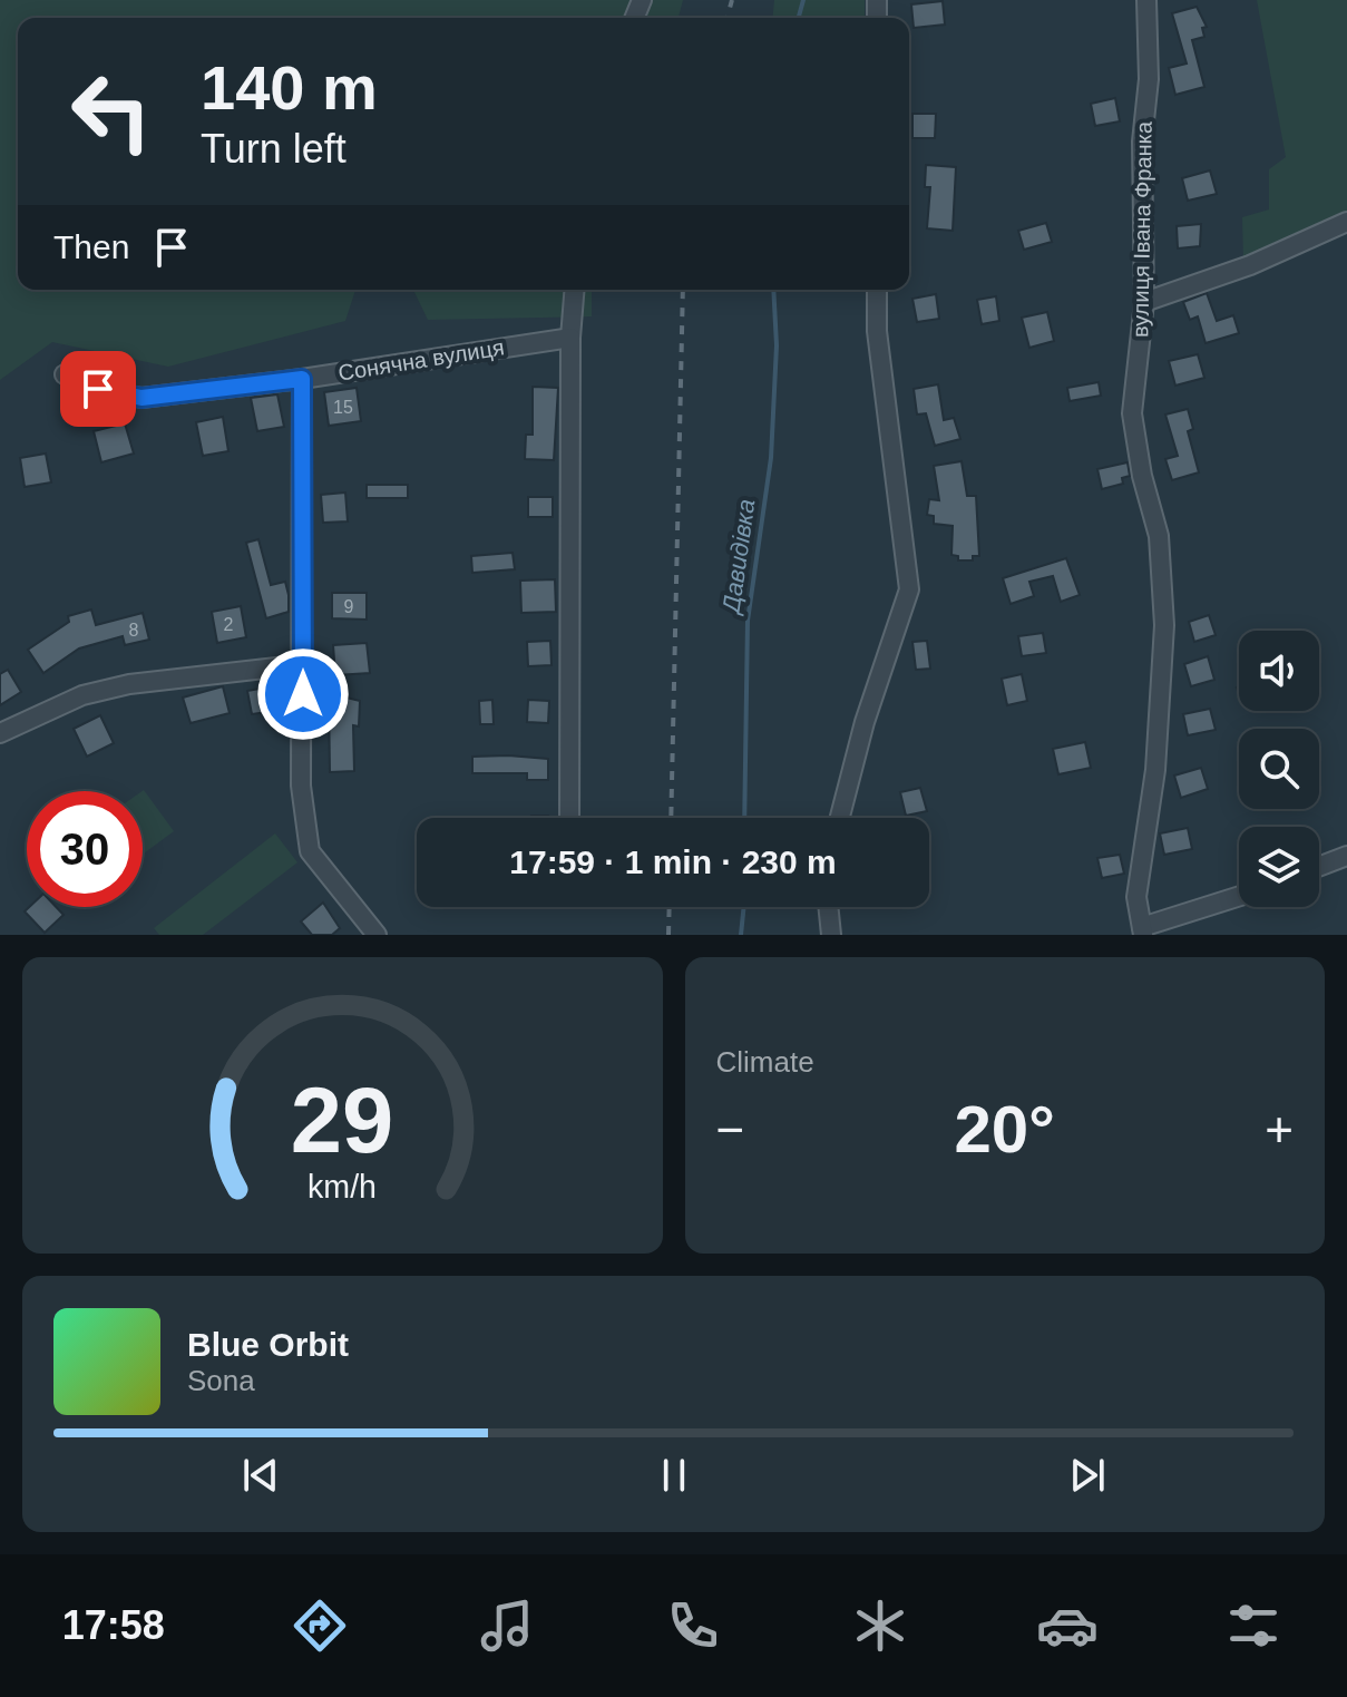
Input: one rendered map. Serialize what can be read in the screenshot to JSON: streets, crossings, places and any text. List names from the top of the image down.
{
  "streets": {
    "street": ["вулиця Івана Франка", "Сонячна вулиця"]
  },
  "water": ["Давидівка"],
  "house_numbers": [
    "15",
    "9",
    "2",
    "8"
  ],
  "page": {
    "turn": ["140 m", "Turn left"],
    "then": "Then",
    "limit": "30",
    "trip": "17:59 · 1 min · 230 m",
    "tile": "Climate",
    "heat": ["−", "20°", "+"],
    "song": ["Blue Orbit", "Sona"],
    "tabs": "17:58",
    "gauge": ["29", "km/h"]
  }
}
